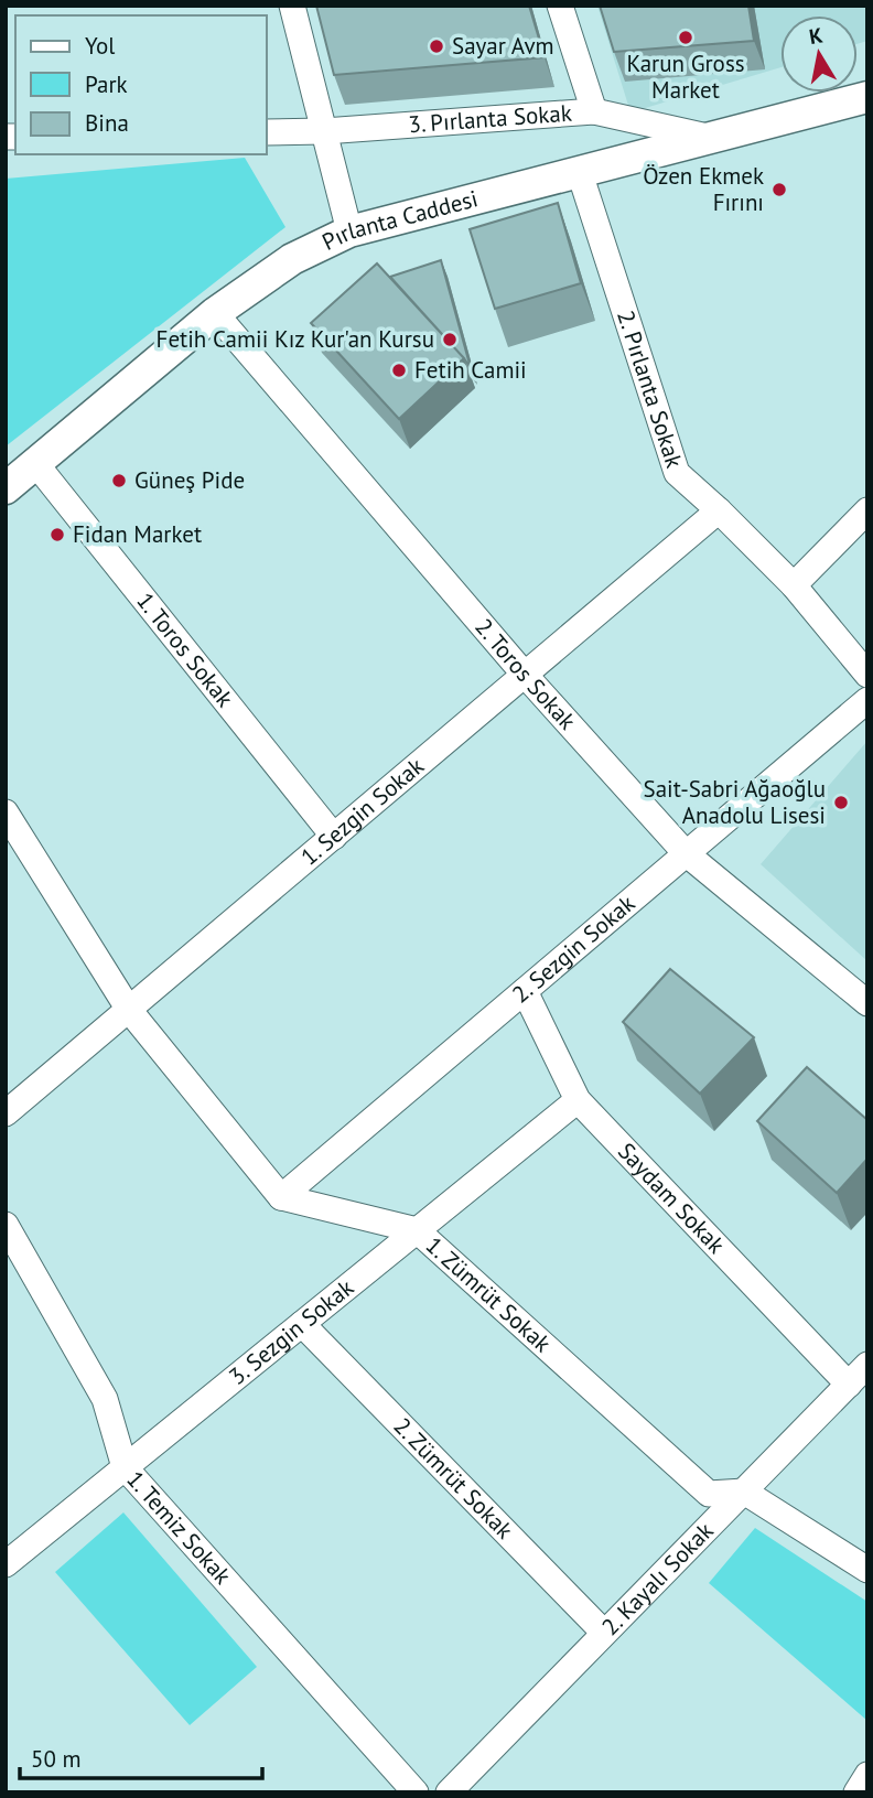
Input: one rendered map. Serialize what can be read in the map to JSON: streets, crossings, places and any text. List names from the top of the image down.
{
  "streets": {
    "street": [
      "3. Pırlanta Sokak",
      "Pırlanta Caddesi",
      "2. Pırlanta Sokak",
      "1. Toros Sokak",
      "2. Toros Sokak",
      "1. Sezgin Sokak",
      "2. Sezgin Sokak",
      "Saydam Sokak",
      "1. Zümrüt Sokak",
      "3. Sezgin Sokak",
      "2. Zümrüt Sokak",
      "1. Temiz Sokak",
      "2. Kayalı Sokak"
    ]
  },
  "crossings": [
    ["3. Pırlanta Sokak", "Pırlanta Caddesi"],
    ["Pırlanta Caddesi", "2. Pırlanta Sokak"],
    ["Pırlanta Caddesi", "1. Toros Sokak"],
    ["Pırlanta Caddesi", "2. Toros Sokak"],
    ["2. Pırlanta Sokak", "1. Sezgin Sokak"],
    ["1. Toros Sokak", "1. Sezgin Sokak"],
    ["2. Toros Sokak", "1. Sezgin Sokak"],
    ["2. Toros Sokak", "2. Sezgin Sokak"],
    ["2. Sezgin Sokak", "Saydam Sokak"],
    ["2. Sezgin Sokak", "1. Zümrüt Sokak"],
    ["Saydam Sokak", "3. Sezgin Sokak"],
    ["Saydam Sokak", "2. Kayalı Sokak"],
    ["1. Zümrüt Sokak", "3. Sezgin Sokak"],
    ["1. Zümrüt Sokak", "2. Kayalı Sokak"],
    ["3. Sezgin Sokak", "2. Zümrüt Sokak"],
    ["3. Sezgin Sokak", "1. Temiz Sokak"],
    ["2. Zümrüt Sokak", "2. Kayalı Sokak"]
  ],
  "places": [
    "Karun Gross Market",
    "Sayar Avm",
    "Özen Ekmek Fırını",
    "Fetih Camii Kız Kur'an Kursu",
    "Fetih Camii",
    "Güneş Pide",
    "Fidan Market",
    "Sait-Sabri Ağaoğlu Anadolu Lisesi"
  ],
  "legend": ["Yol", "Park", "Bina"],
  "scale_bar": "50 m",
  "north": "top"
}
